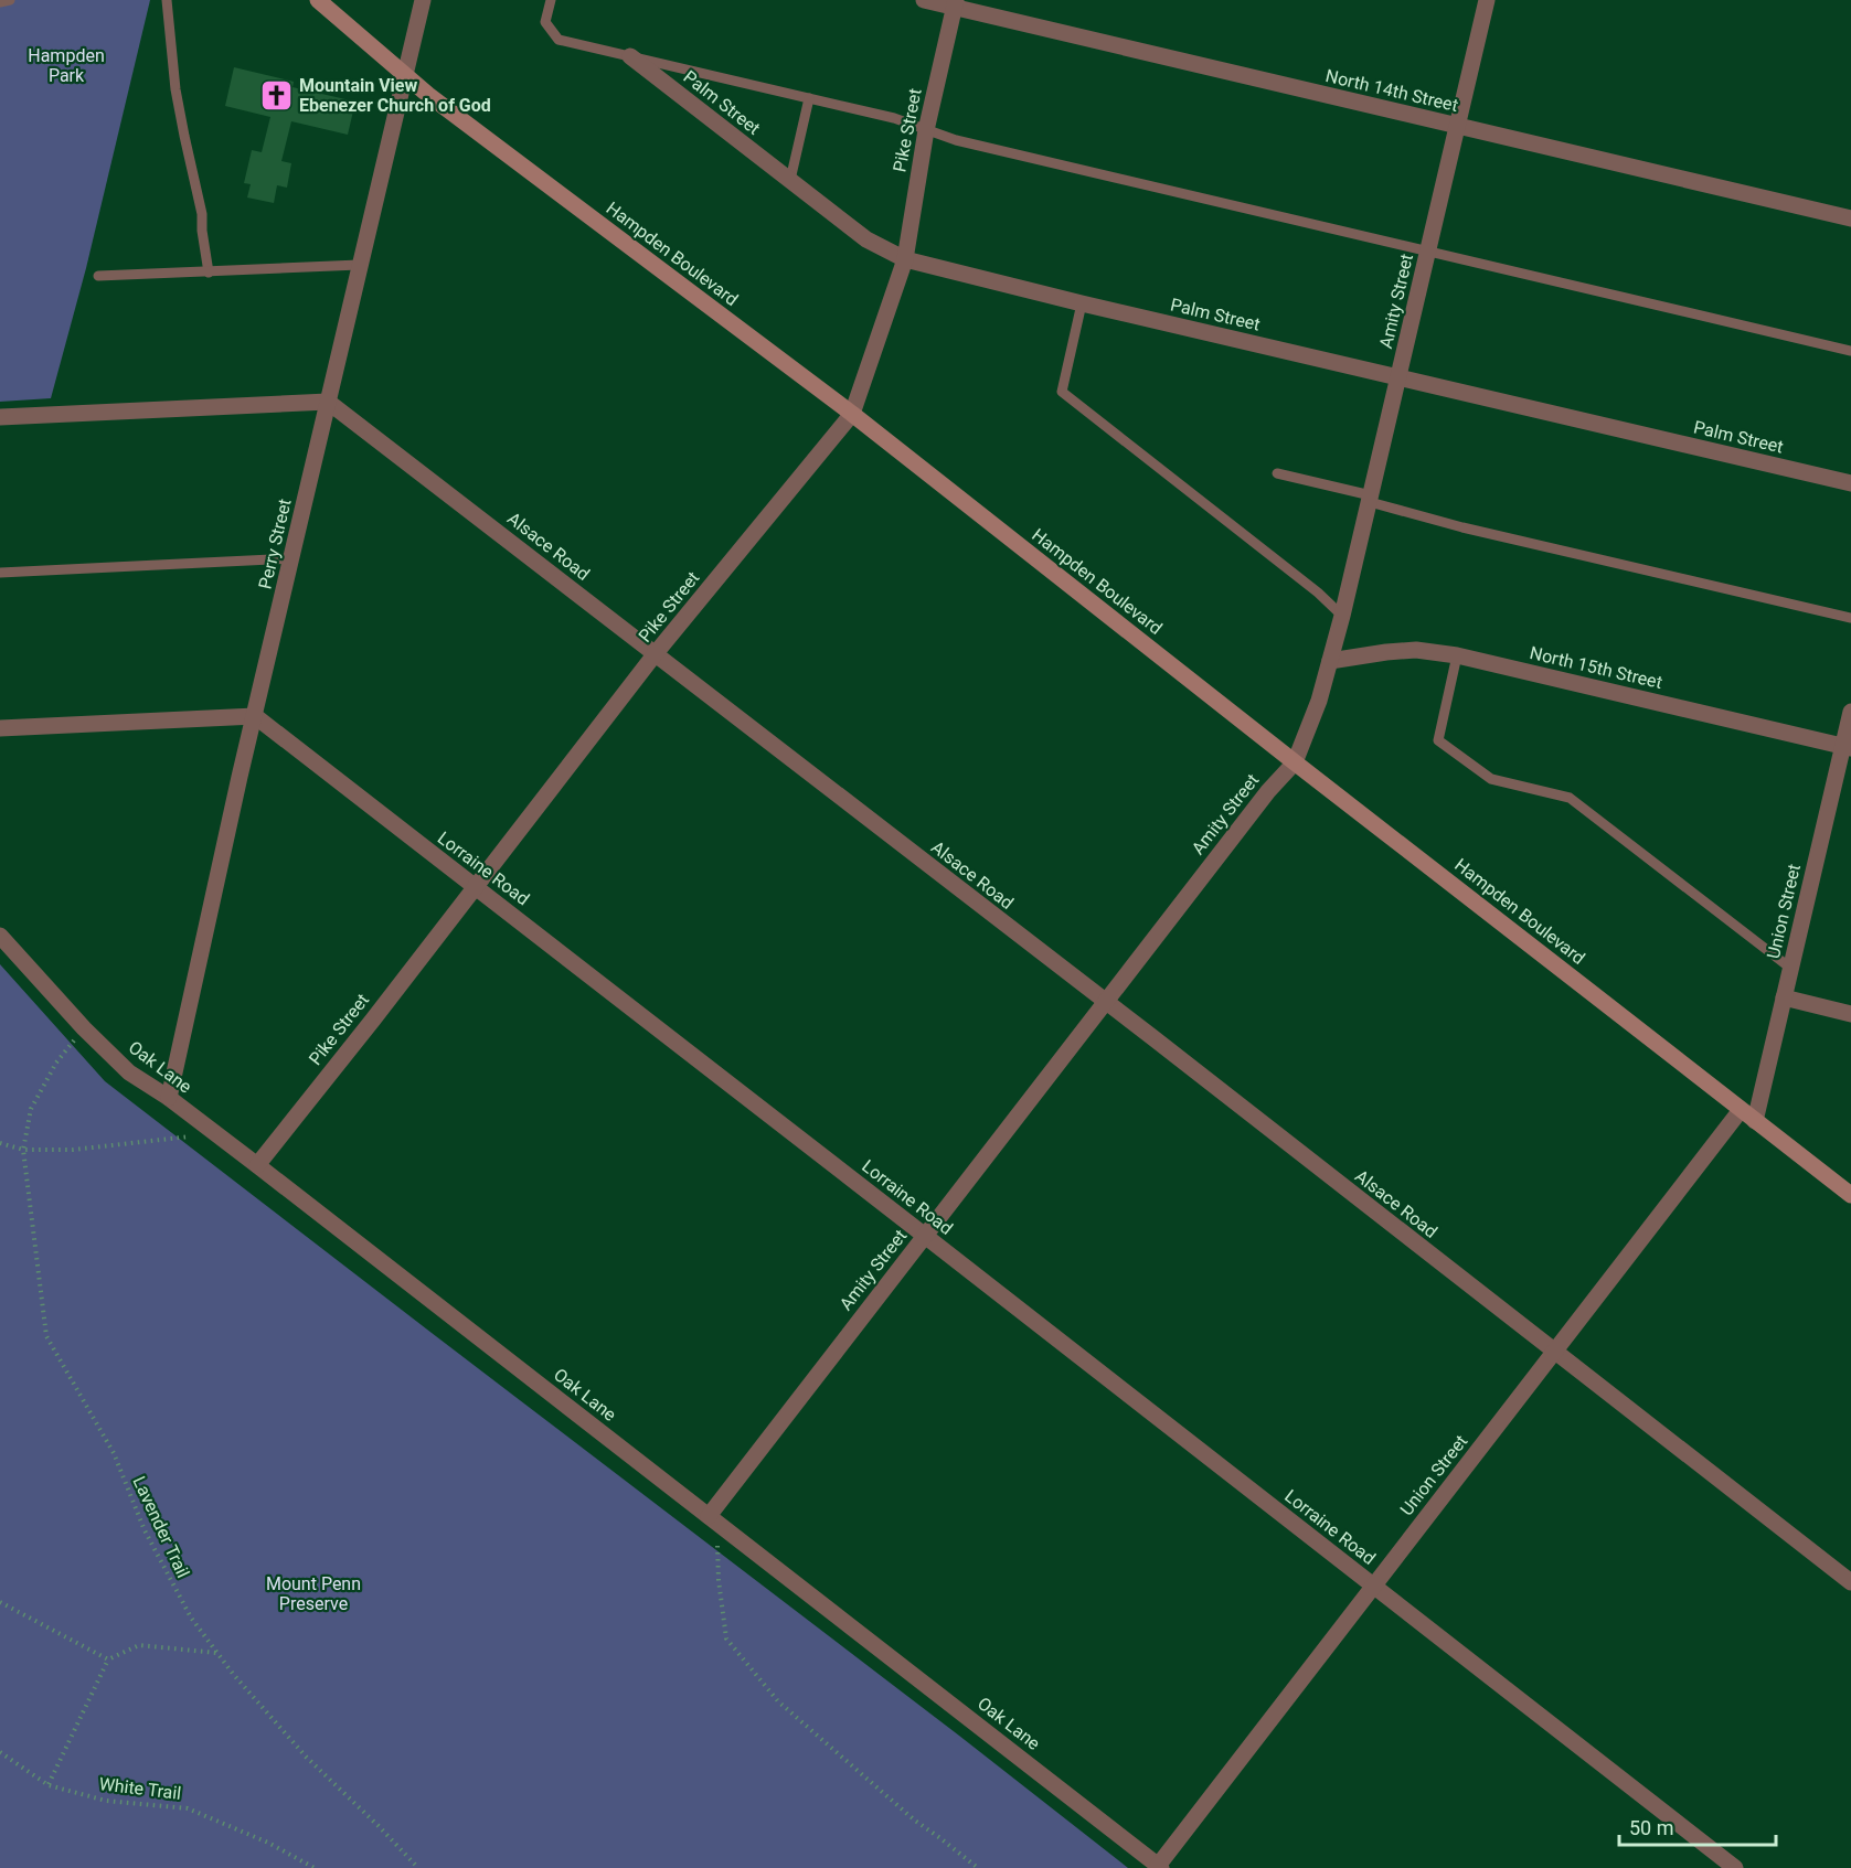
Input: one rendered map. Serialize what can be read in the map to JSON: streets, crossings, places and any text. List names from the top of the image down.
{
  "streets": {
    "main road": ["Hampden Boulevard"],
    "street": [
      "North 14th Street",
      "Palm Street",
      "Pike Street",
      "Amity Street",
      "Perry Street",
      "Alsace Road",
      "North 15th Street",
      "Lorraine Road",
      "Union Street",
      "Oak Lane"
    ],
    "path": ["Lavender Trail", "White Trail"]
  },
  "crossings": [
    ["North 14th Street", "Pike Street"],
    ["North 14th Street", "Amity Street"],
    ["Palm Street", "Pike Street"],
    ["Palm Street", "Amity Street"],
    ["Pike Street", "Hampden Boulevard"],
    ["Pike Street", "Alsace Road"],
    ["Pike Street", "Lorraine Road"],
    ["Pike Street", "Oak Lane"],
    ["Hampden Boulevard", "Amity Street"],
    ["Hampden Boulevard", "Perry Street"],
    ["Hampden Boulevard", "Union Street"],
    ["Amity Street", "Alsace Road"],
    ["Amity Street", "North 15th Street"],
    ["Amity Street", "Lorraine Road"],
    ["Amity Street", "Oak Lane"],
    ["Perry Street", "Alsace Road"],
    ["Perry Street", "Lorraine Road"],
    ["Perry Street", "Oak Lane"],
    ["Alsace Road", "Union Street"],
    ["North 15th Street", "Union Street"],
    ["Lorraine Road", "Union Street"],
    ["Union Street", "Oak Lane"],
    ["Oak Lane", "Lavender Trail"]
  ],
  "parks": ["Hampden Park", "Mount Penn Preserve"],
  "places": {
    "church": ["Mountain View Ebenezer Church of God"]
  },
  "scale_bar": "50 m"
}
